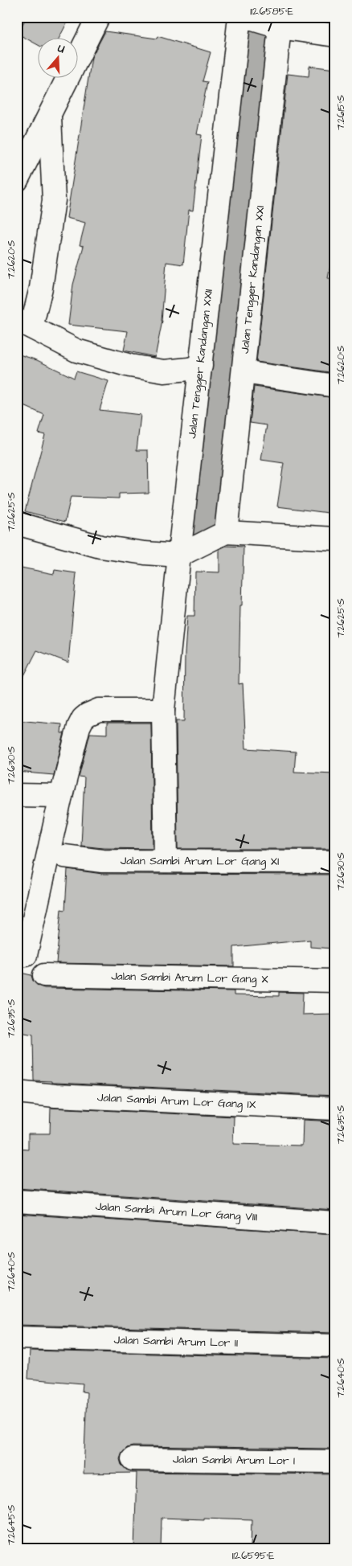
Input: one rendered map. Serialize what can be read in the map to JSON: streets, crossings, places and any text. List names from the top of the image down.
{
  "streets": {
    "street": [
      "Jalan Tengger Kandangan XXI",
      "Jalan Tengger Kandangan XXII",
      "Jalan Sambi Arum Lor Gang XI",
      "Jalan Sambi Arum Lor Gang X",
      "Jalan Sambi Arum Lor Gang IX",
      "Jalan Sambi Arum Lor Gang VIII",
      "Jalan Sambi Arum Lor II",
      "Jalan Sambi Arum Lor I"
    ]
  },
  "crossings": [
    ["Jalan Tengger Kandangan XXII", "Jalan Sambi Arum Lor Gang XI"]
  ],
  "north": "top",
  "coordinates": [
    "112.6585°E",
    "7.2615°S",
    "7.2620°S",
    "7.2625°S",
    "7.2630°S",
    "7.2635°S",
    "7.2640°S",
    "7.2645°S",
    "112.6595°E"
  ]
}
